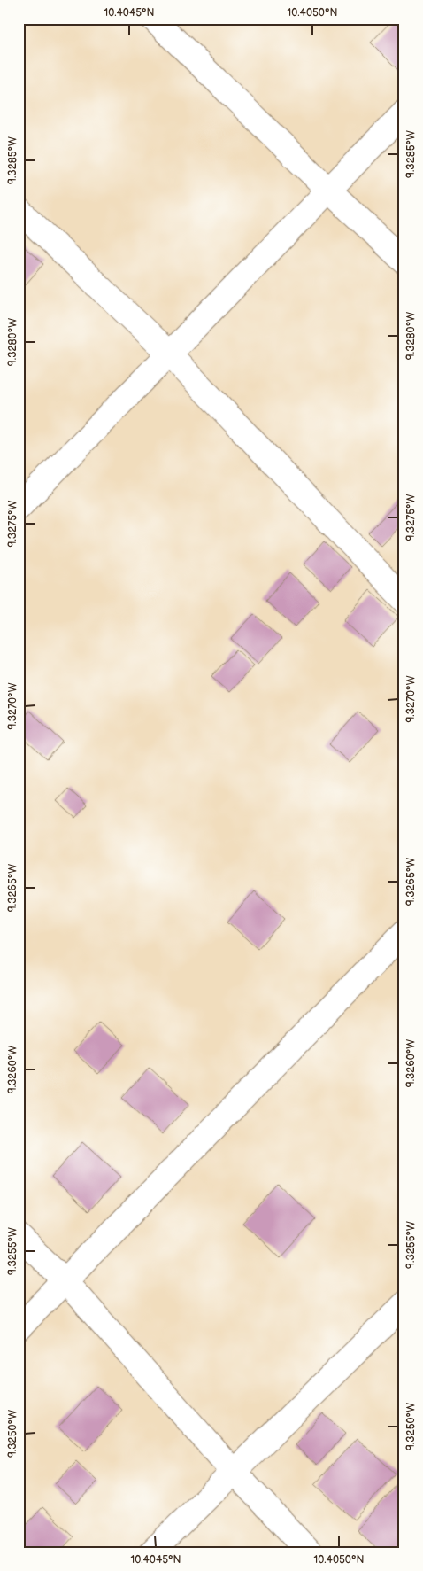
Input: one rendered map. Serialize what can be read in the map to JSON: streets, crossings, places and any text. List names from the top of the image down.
{
  "coordinates": [
    "10.4045°N",
    "10.4050°N",
    "9.3285°W",
    "9.3280°W",
    "9.3275°W",
    "9.3270°W",
    "9.3265°W",
    "9.3260°W",
    "9.3255°W",
    "9.3250°W"
  ]
}
